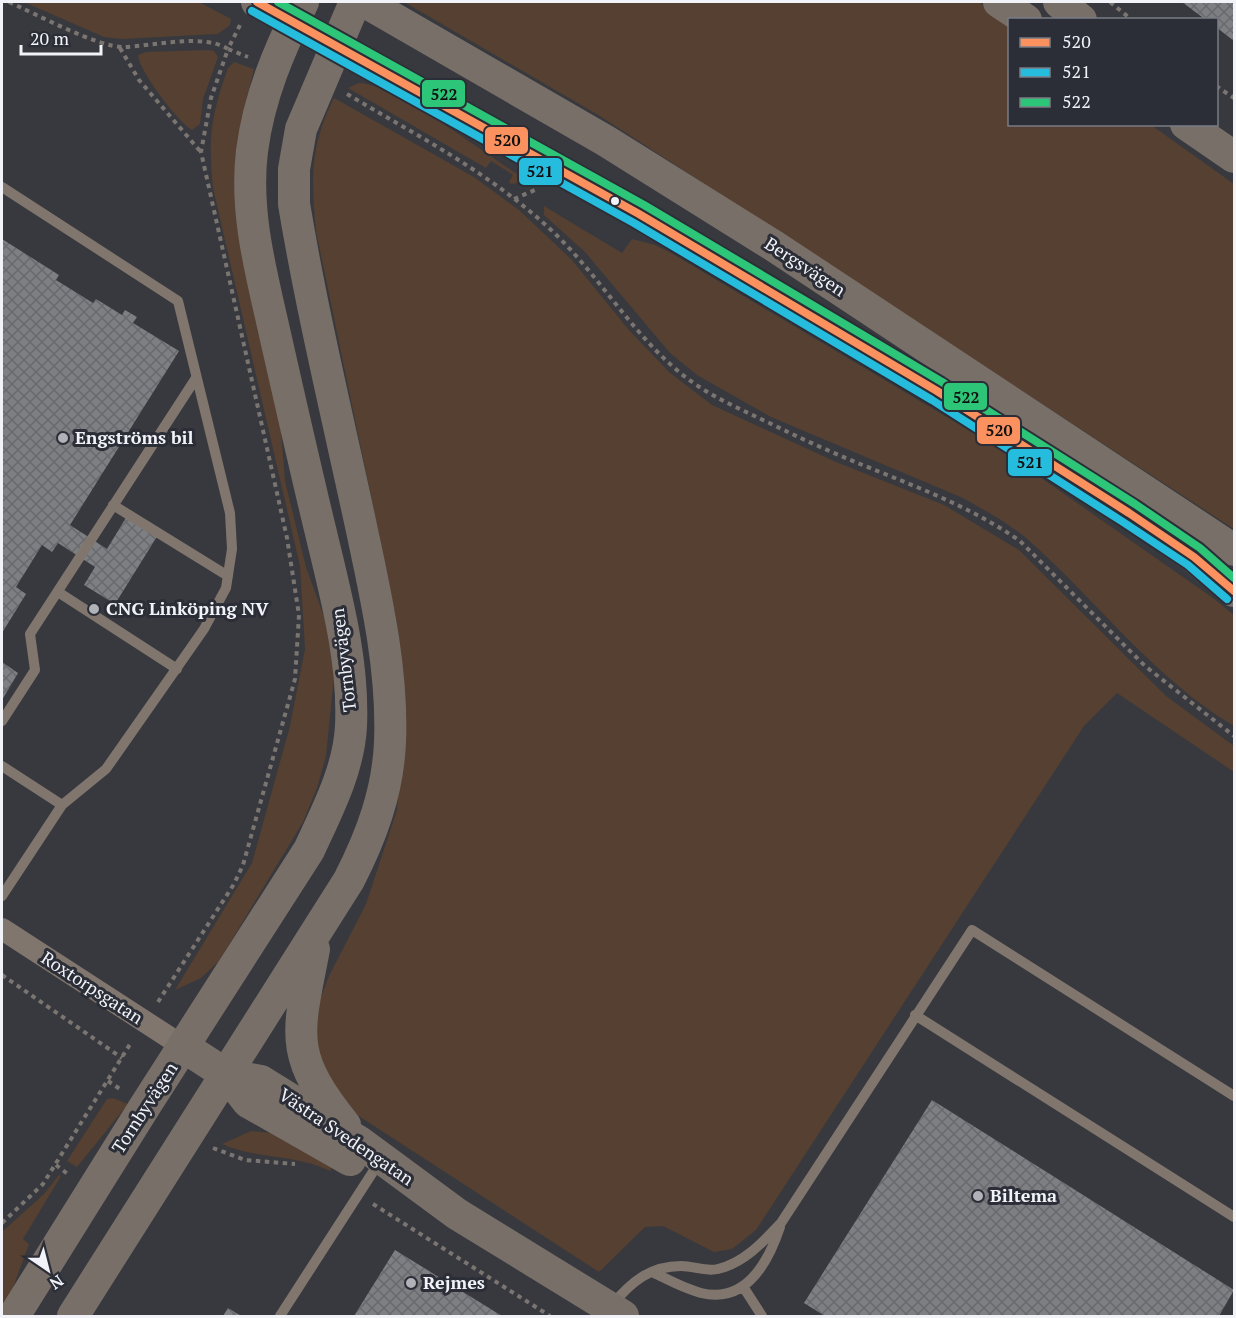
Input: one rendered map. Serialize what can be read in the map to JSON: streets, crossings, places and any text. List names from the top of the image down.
{
  "streets": {
    "main road": ["Bergsvägen", "Tornbyvägen", "Västra Svedengatan"],
    "street": ["Roxtorpsgatan"]
  },
  "crossings": [
    ["Bergsvägen", "Tornbyvägen"],
    ["Tornbyvägen", "Roxtorpsgatan"],
    ["Tornbyvägen", "Västra Svedengatan"],
    ["Roxtorpsgatan", "Västra Svedengatan"]
  ],
  "places": [
    "Engströms bil",
    "CNG Linköping NV",
    "Biltema",
    "Rejmes"
  ],
  "lines": ["transit line 520", "transit line 522", "transit line 521"],
  "legend": ["520", "521", "522"],
  "scale_bar": "20 m",
  "north": "bottom right"
}
